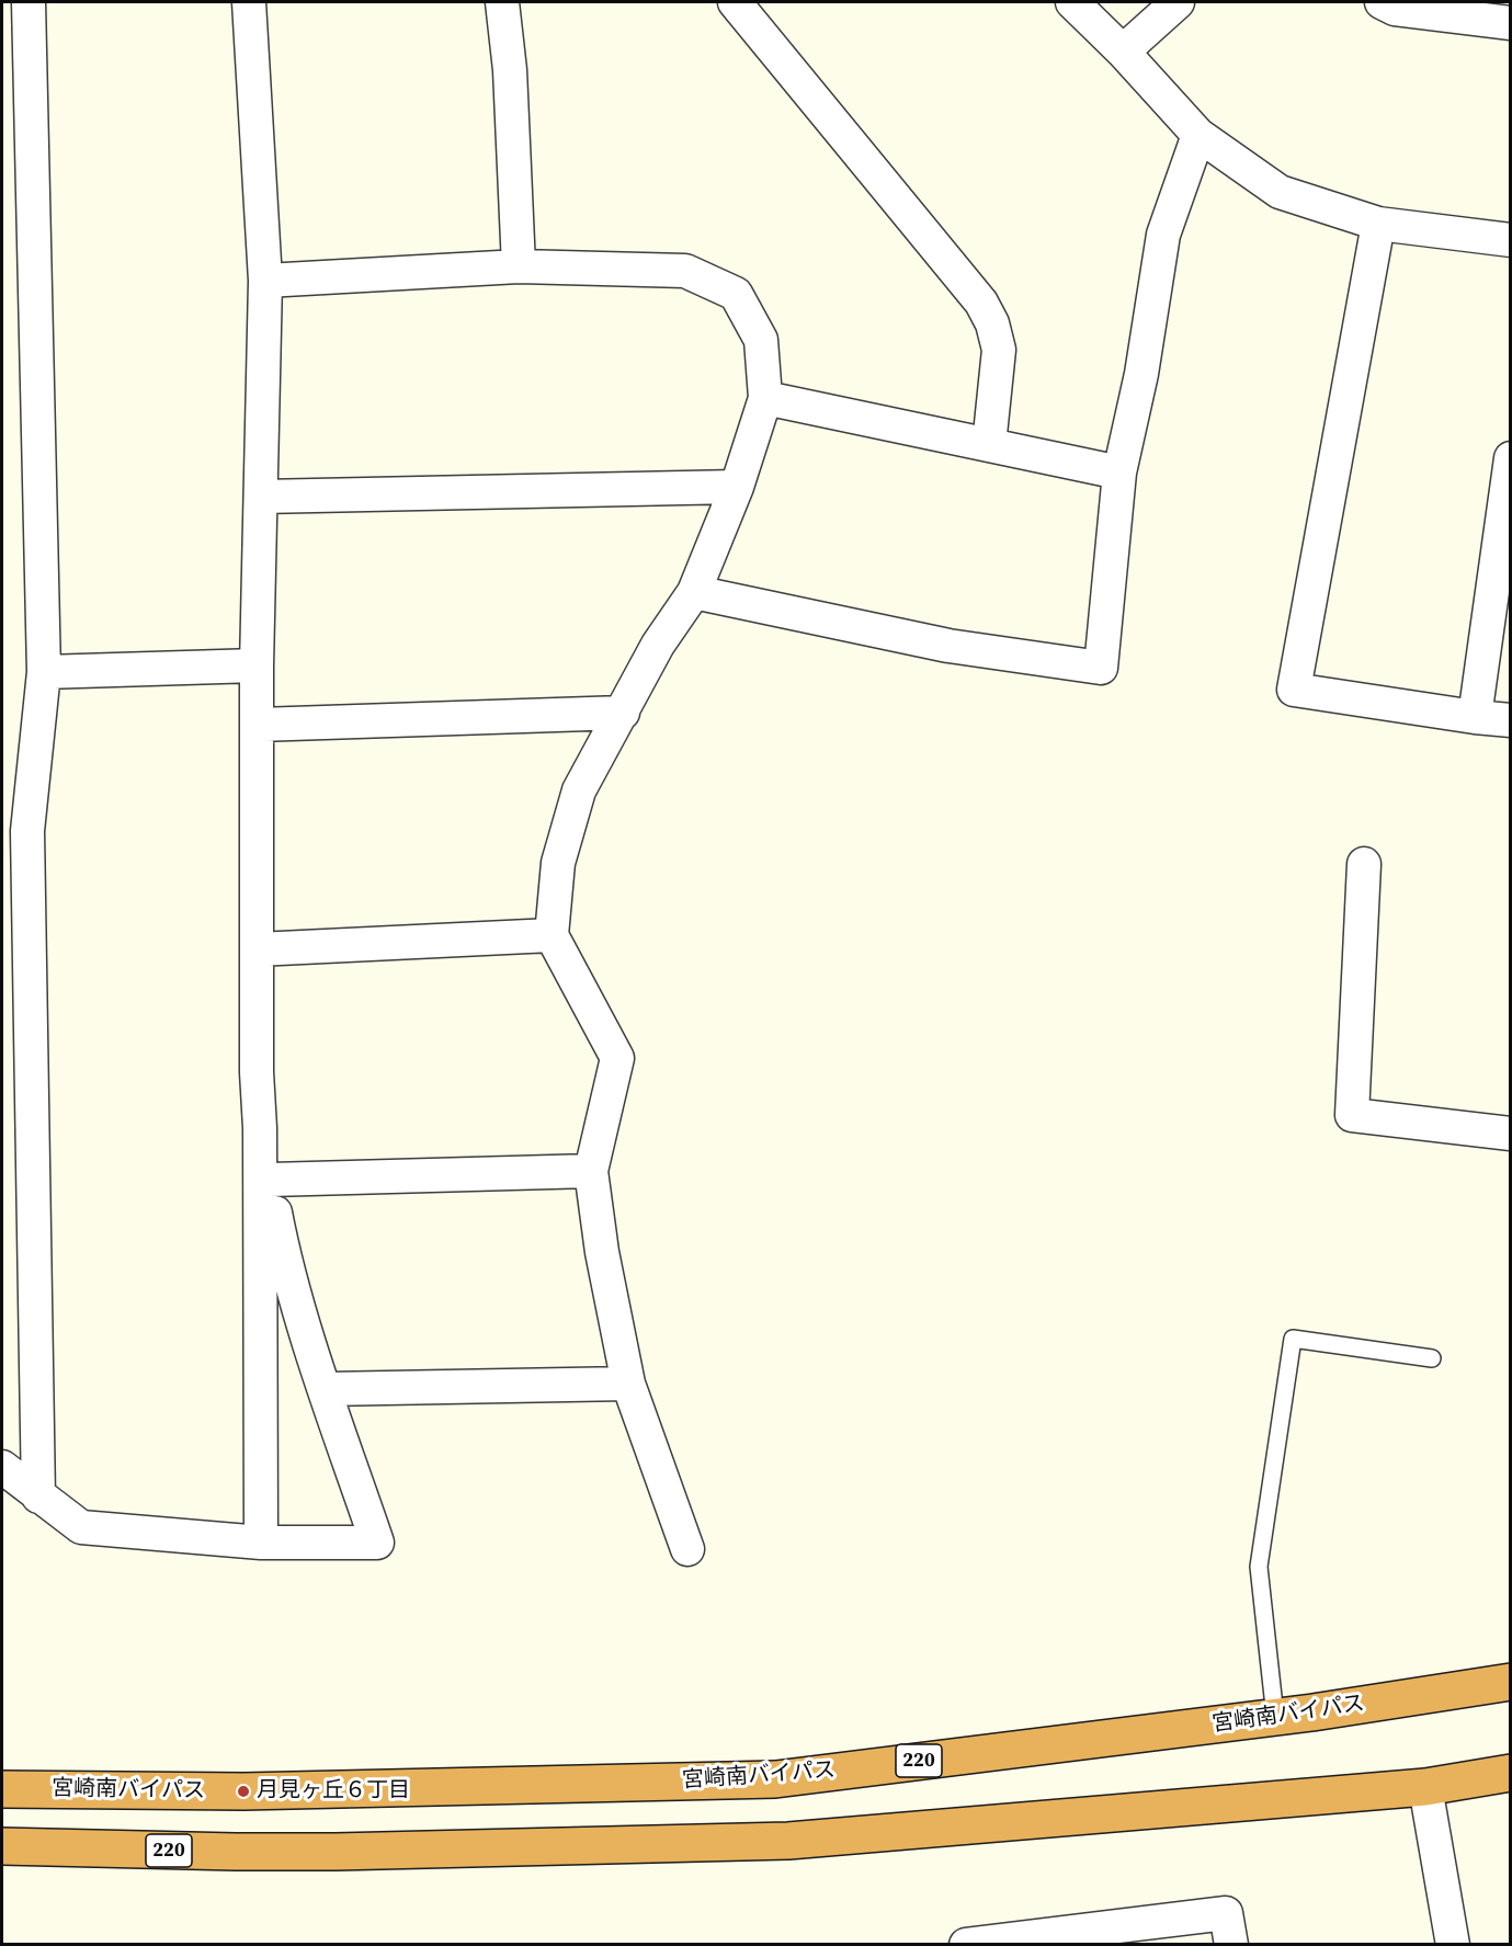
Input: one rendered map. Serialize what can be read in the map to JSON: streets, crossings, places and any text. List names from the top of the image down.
{
  "streets": {
    "highway": ["宮崎南バイパス", "220"]
  },
  "places": ["月見ヶ丘６丁目"]
}
